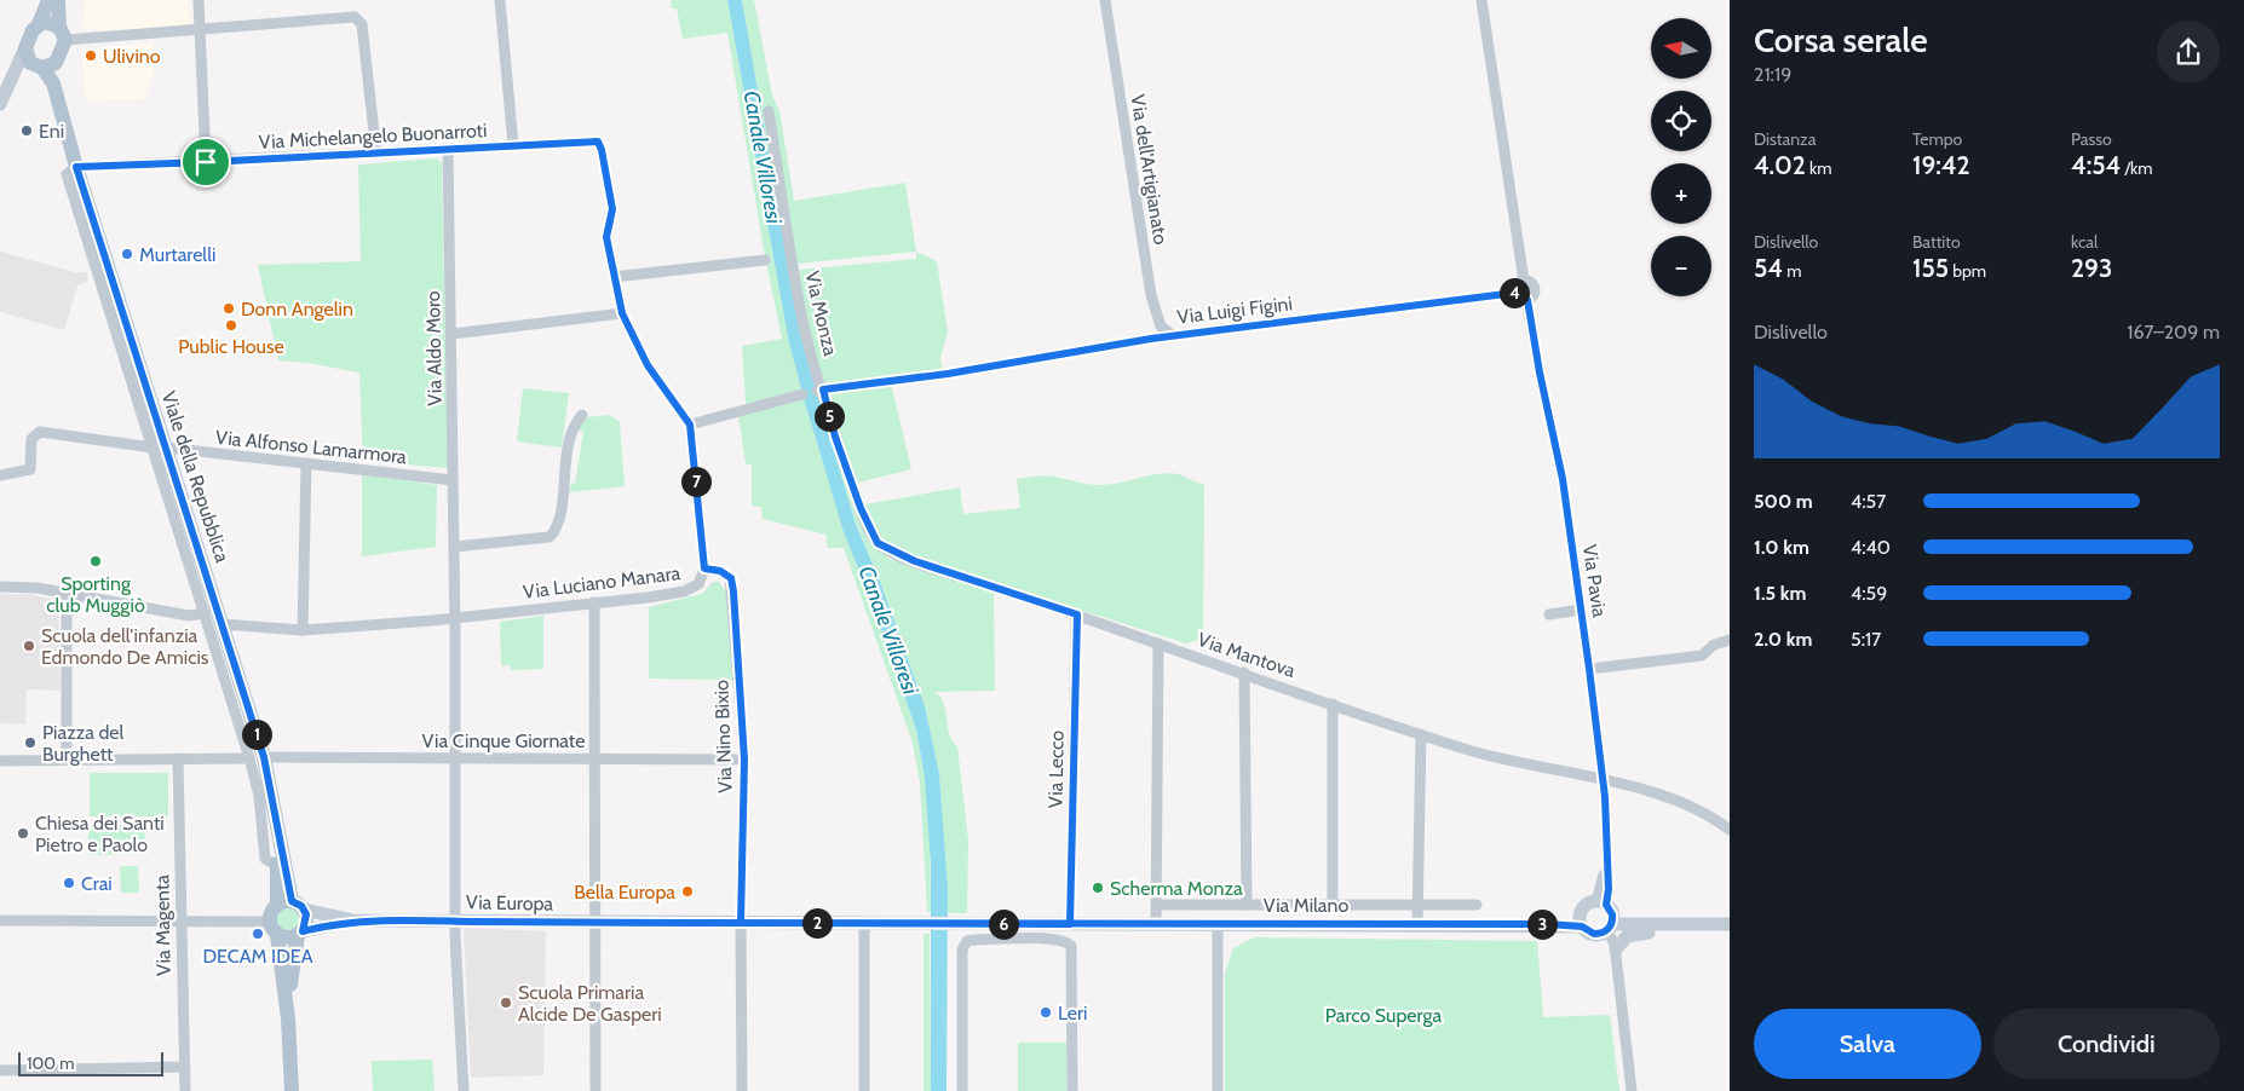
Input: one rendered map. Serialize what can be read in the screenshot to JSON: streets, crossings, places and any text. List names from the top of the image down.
{
  "streets": {
    "main road": ["Viale della Repubblica"],
    "street": [
      "Via Michelangelo Buonarroti",
      "Via dell'Artigianato",
      "Via Luigi Figini",
      "Via Monza",
      "Via Aldo Moro",
      "Via Alfonso Lamarmora",
      "Via Pavia",
      "Via Luciano Manara",
      "Via Mantova",
      "Via Nino Bixio",
      "Via Cinque Giornate",
      "Via Lecco",
      "Via Europa",
      "Via Milano",
      "Via Magenta"
    ]
  },
  "crossings": [
    ["Via Michelangelo Buonarroti", "Via Aldo Moro"],
    ["Via Michelangelo Buonarroti", "Viale della Repubblica"],
    ["Via Michelangelo Buonarroti", "Via Luciano Manara"],
    ["Via dell'Artigianato", "Via Luigi Figini"],
    ["Via Luigi Figini", "Via Monza"],
    ["Via Luigi Figini", "Via Pavia"],
    ["Via Monza", "Via Mantova"],
    ["Via Aldo Moro", "Via Alfonso Lamarmora"],
    ["Via Aldo Moro", "Via Luciano Manara"],
    ["Via Aldo Moro", "Via Cinque Giornate"],
    ["Via Aldo Moro", "Via Europa"],
    ["Via Alfonso Lamarmora", "Viale della Repubblica"],
    ["Viale della Repubblica", "Via Luciano Manara"],
    ["Viale della Repubblica", "Via Cinque Giornate"],
    ["Viale della Repubblica", "Via Europa"],
    ["Via Pavia", "Via Mantova"],
    ["Via Luciano Manara", "Via Nino Bixio"],
    ["Via Mantova", "Via Lecco"],
    ["Via Nino Bixio", "Via Cinque Giornate"],
    ["Via Nino Bixio", "Via Europa"],
    ["Via Cinque Giornate", "Via Magenta"],
    ["Via Lecco", "Via Milano"],
    ["Via Europa", "Via Milano"]
  ],
  "water": ["Canale Villoresi"],
  "parks": ["Parco Superga"],
  "places": [
    "Ulivino",
    "Eni",
    "Murtarelli",
    "Donn Angelin",
    "Public House",
    "Sporting club Muggiò",
    "Scuola dell'infanzia Edmondo De Amicis",
    "Piazza del Burghett",
    "Chiesa dei Santi Pietro e Paolo",
    "Crai",
    "Scherma Monza",
    "Bella Europa",
    "DECAM IDEA",
    "Scuola Primaria Alcide De Gasperi",
    "Leri"
  ],
  "scale_bar": "100 m",
  "north": "left",
  "page": {
    "heading": ["Corsa serale", "21:19"],
    "map_buttons": ["+", "−"],
    "stats": [
      ["Distanza", "4.02 km"],
      ["Tempo", "19:42"],
      ["Passo", "4:54 /km"],
      ["Dislivello", "54 m"],
      ["Battito", "155 bpm"],
      ["kcal", "293"]
    ],
    "pins": [
      "4",
      "5",
      "7",
      "1",
      "2",
      "3",
      "6"
    ],
    "chart": ["Dislivello", "167–209 m"],
    "list": [
      {
        "name": "500 m",
        "note": "4:57"
      },
      {
        "name": "1.0 km",
        "note": "4:40"
      },
      {
        "name": "1.5 km",
        "note": "4:59"
      },
      {
        "name": "2.0 km",
        "note": "5:17"
      }
    ],
    "buttons": ["Salva", "Condividi"],
    "scale": "100 m"
  }
}
